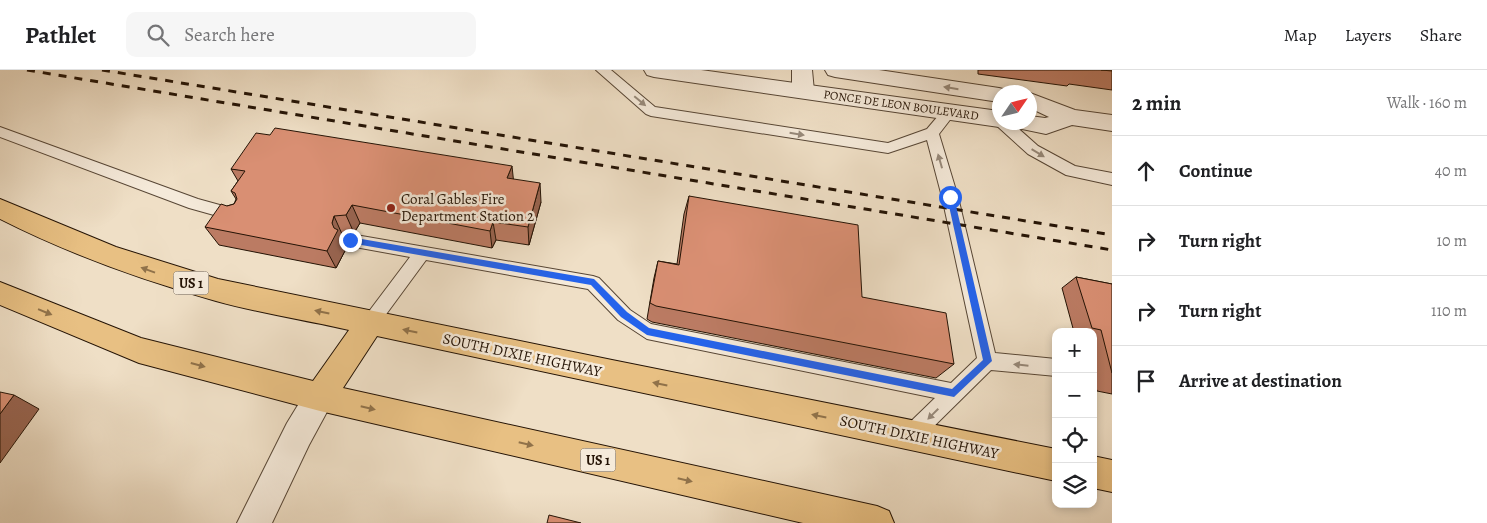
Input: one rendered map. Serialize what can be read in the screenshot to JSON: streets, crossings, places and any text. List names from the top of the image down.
{
  "streets": {
    "highway": ["US 1", "SOUTH DIXIE HIGHWAY"],
    "street": ["PONCE DE LEON BOULEVARD"]
  },
  "places": ["Coral Gables Fire Department Station 2"],
  "north": "top right",
  "page": {
    "header": "Pathlet",
    "search": "Search here",
    "nav": ["Map", "Layers", "Share"],
    "heading": ["2 min", "Walk · 160 m"],
    "list": [
      ["Continue", "40 m"],
      ["Turn right", "10 m"],
      ["Turn right", "110 m"],
      "Arrive at destination"
    ],
    "map_buttons": ["+", "−"]
  }
}
